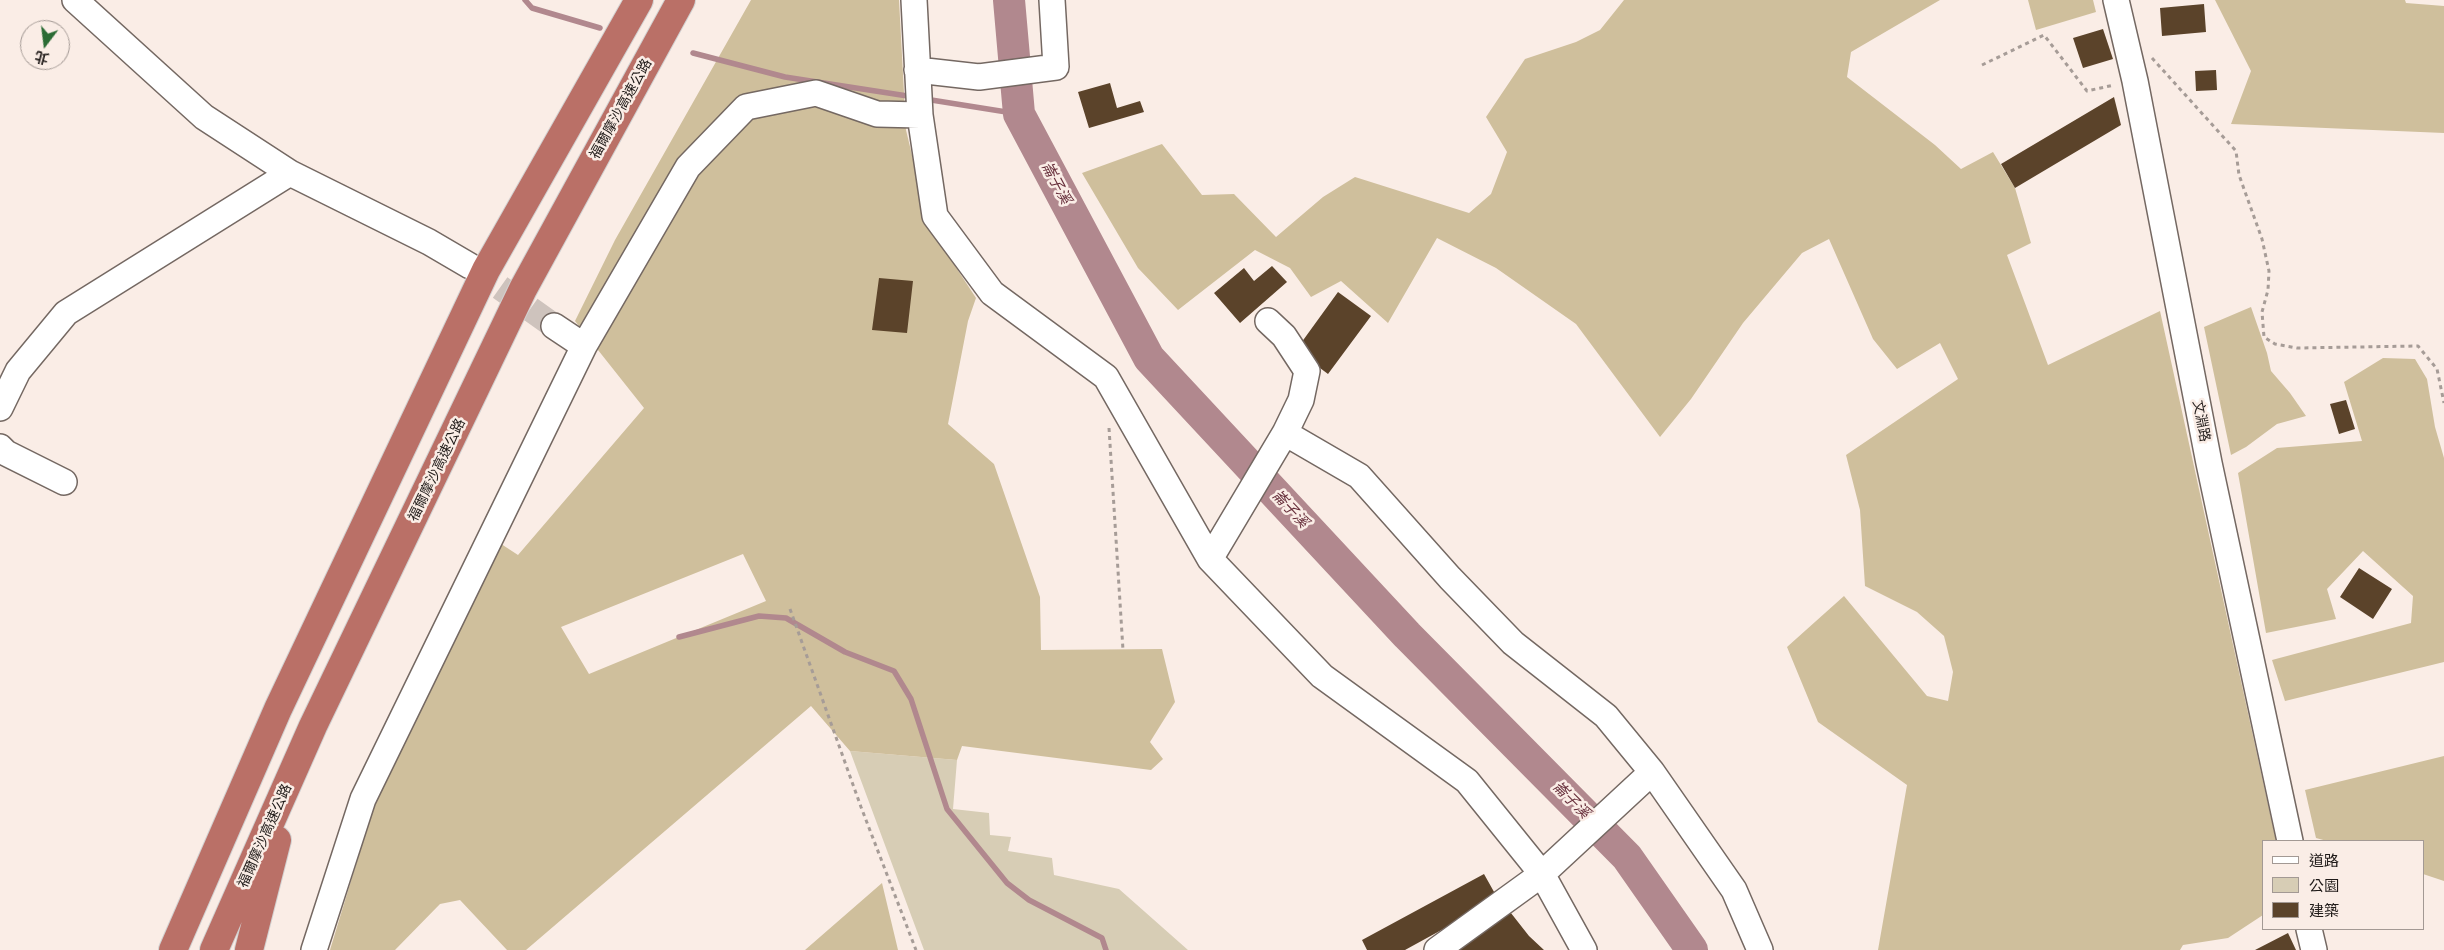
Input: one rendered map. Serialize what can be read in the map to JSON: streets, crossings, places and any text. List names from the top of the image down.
{
  "streets": {
    "highway": ["福爾摩沙高速公路"],
    "street": ["文淵路"]
  },
  "water": ["崙子溪"],
  "legend": ["道路", "公園", "建築"],
  "north": "bottom"
}
